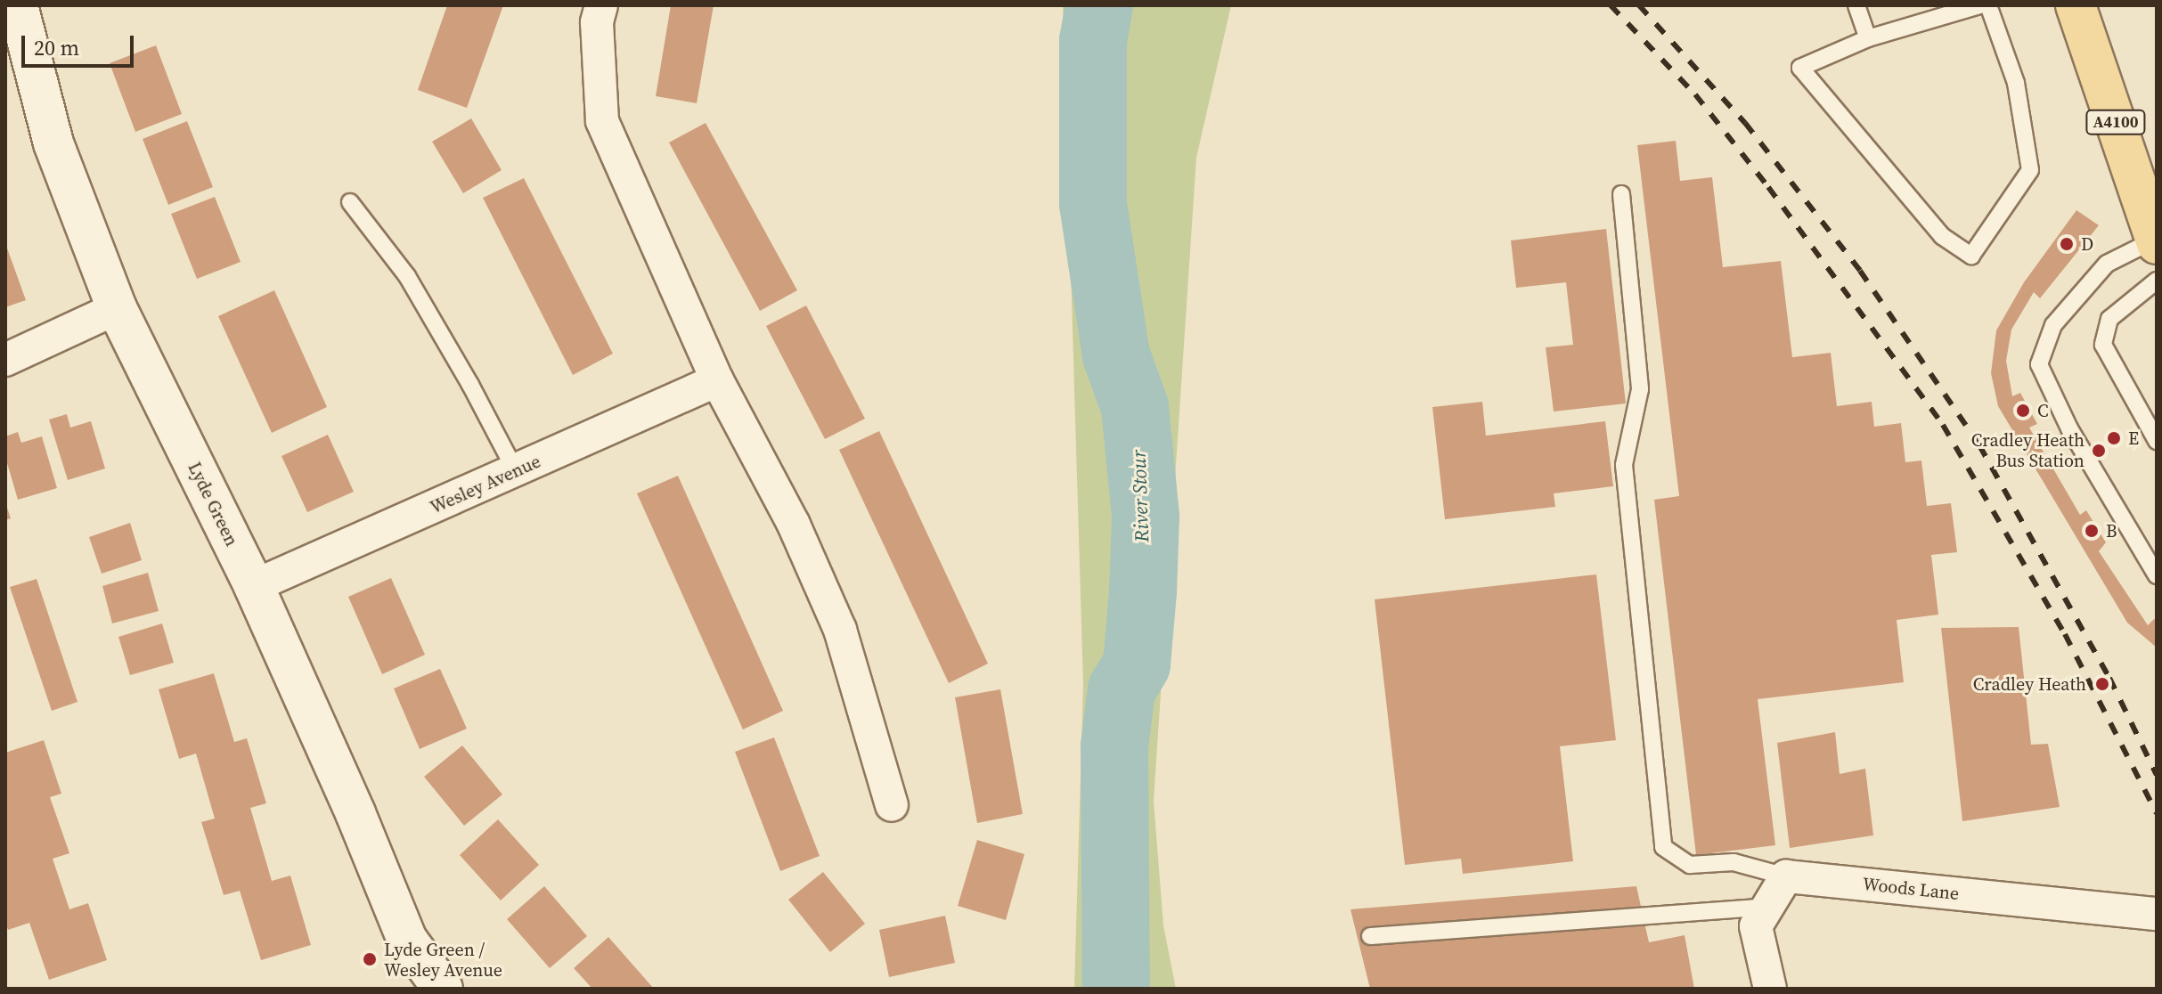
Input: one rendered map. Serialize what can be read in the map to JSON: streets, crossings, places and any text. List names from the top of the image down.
{
  "streets": {
    "main road": ["A4100"],
    "street": ["Wesley Avenue", "Lyde Green", "Woods Lane"]
  },
  "crossings": [
    ["Wesley Avenue", "Lyde Green"]
  ],
  "water": ["River Stour"],
  "places": [
    "D",
    "C",
    "E",
    "Cradley Heath Bus Station",
    "B",
    "Cradley Heath",
    "Lyde Green / Wesley Avenue"
  ],
  "scale_bar": "20 m"
}
